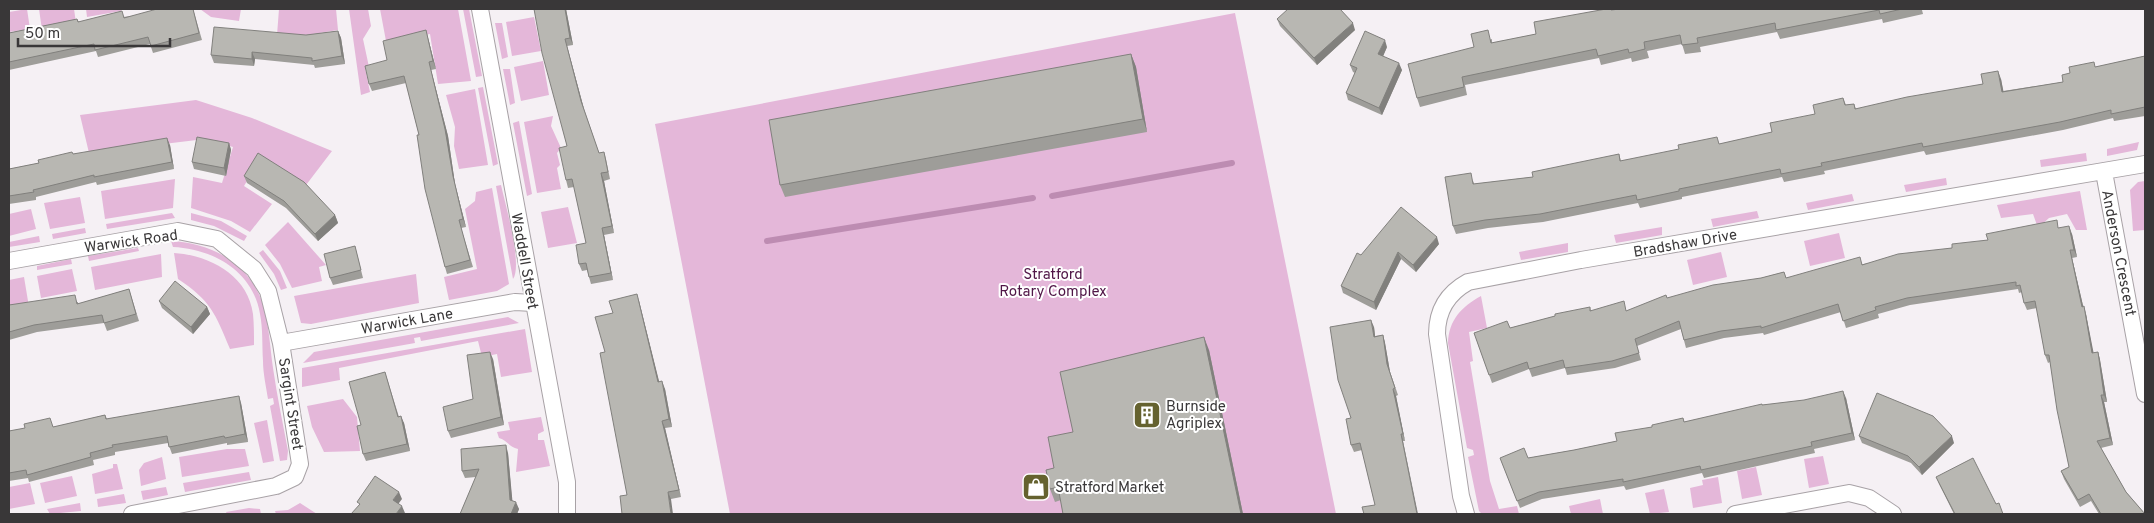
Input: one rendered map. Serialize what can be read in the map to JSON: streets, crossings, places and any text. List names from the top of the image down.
{
  "streets": {
    "street": [
      "Warwick Road",
      "Bradshaw Drive",
      "Anderson Crescent",
      "Waddell Street",
      "Warwick Lane",
      "Sargint Street"
    ]
  },
  "crossings": [
    ["Warwick Road", "Warwick Lane"],
    ["Warwick Road", "Sargint Street"],
    ["Bradshaw Drive", "Anderson Crescent"],
    ["Waddell Street", "Warwick Lane"],
    ["Warwick Lane", "Sargint Street"]
  ],
  "parks": ["Stratford Rotary Complex"],
  "places": {
    "building": ["Burnside Agriplex"],
    "shop": ["Stratford Market"]
  },
  "scale_bar": "50 m"
}
